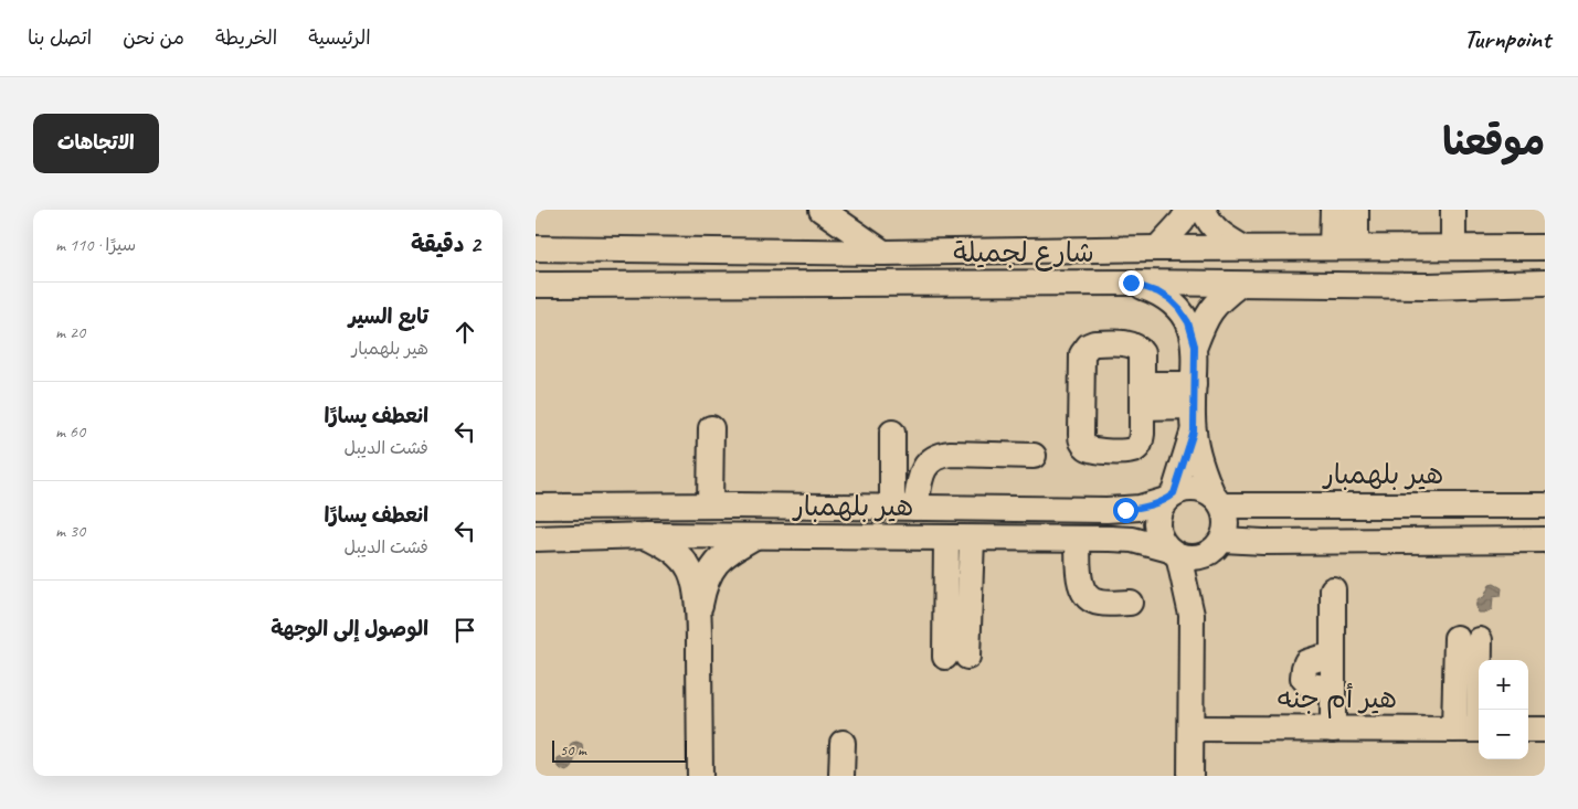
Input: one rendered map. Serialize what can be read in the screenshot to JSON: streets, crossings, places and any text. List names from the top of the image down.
{
  "streets": {
    "street": ["شارع لجميلة", "هير بلهمبار", "هير أم جنه"]
  },
  "scale_bar": "50 m",
  "page": {
    "header": "Turnpoint",
    "nav": [
      "الرئيسية",
      "الخريطة",
      "من نحن",
      "اتصل بنا"
    ],
    "title": "موقعنا",
    "buttons": "الاتجاهات",
    "heading": ["2 دقيقة", "سيرًا · 110 m"],
    "list": [
      ["تابع السير", "هير بلهمبار", "20 m"],
      ["انعطف يسارًا", "فشت الديبل", "60 m"],
      ["انعطف يسارًا", "فشت الديبل", "30 m"],
      "الوصول إلى الوجهة"
    ],
    "map_buttons": ["+", "−"],
    "scale": "50 m"
  }
}
